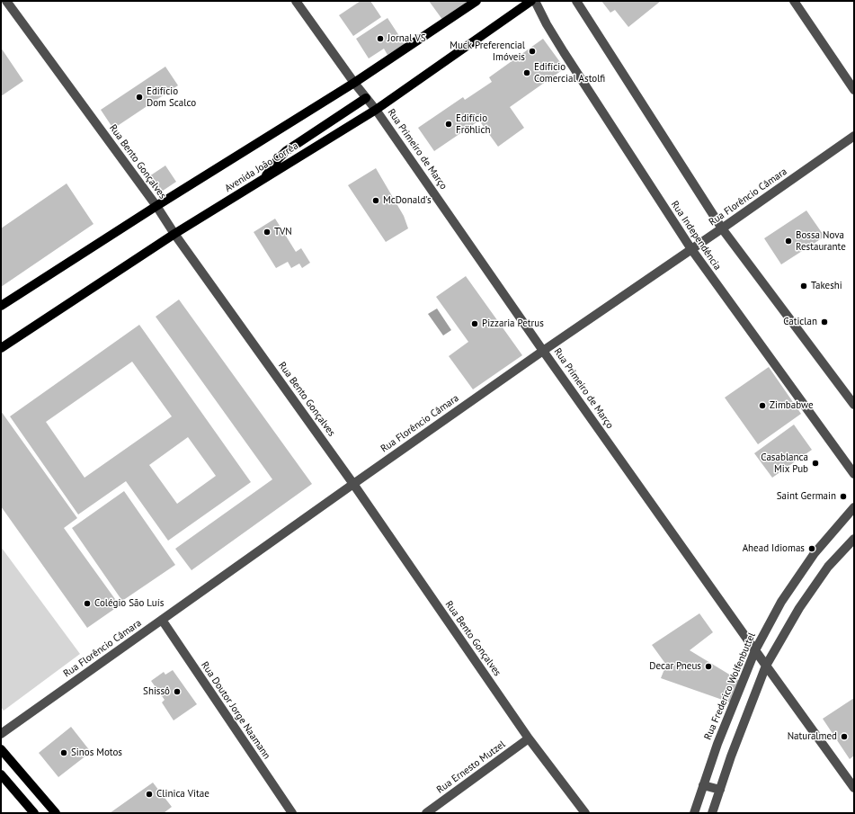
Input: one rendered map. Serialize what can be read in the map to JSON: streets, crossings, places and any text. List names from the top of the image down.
{
  "streets": {
    "main road": ["Avenida João Corrêa"],
    "street": [
      "Rua Primeiro de Março",
      "Rua Bento Gonçalves",
      "Rua Florêncio Câmara",
      "Rua Independência",
      "Rua Frederico Wolfenbuttel",
      "Rua Doutor Jorge Naamann",
      "Rua Ernesto Mutzel"
    ]
  },
  "crossings": [
    ["Rua Primeiro de Março", "Avenida João Corrêa"],
    ["Rua Primeiro de Março", "Rua Florêncio Câmara"],
    ["Rua Primeiro de Março", "Rua Frederico Wolfenbuttel"],
    ["Rua Bento Gonçalves", "Avenida João Corrêa"],
    ["Rua Bento Gonçalves", "Rua Florêncio Câmara"],
    ["Rua Bento Gonçalves", "Rua Ernesto Mutzel"],
    ["Rua Florêncio Câmara", "Rua Independência"],
    ["Rua Florêncio Câmara", "Rua Doutor Jorge Naamann"]
  ],
  "places": [
    "Jornal VS",
    "Muck Preferencial Imóveis",
    "Edifício Comercial Astolfi",
    "Edifício Dom Scalco",
    "Edifício Fröhlich",
    "McDonald's",
    "TVN",
    "Bossa Nova Restaurante",
    "Takeshi",
    "Caticlan",
    "Pizzaria Petrus",
    "Zimbabwe",
    "Casablanca Mix Pub",
    "Saint Germain",
    "Ahead Idiomas",
    "Colégio São Luís",
    "Decar Pneus",
    "Shissô",
    "Naturalmed",
    "Sinos Motos",
    "Clinica Vitae"
  ]
}
